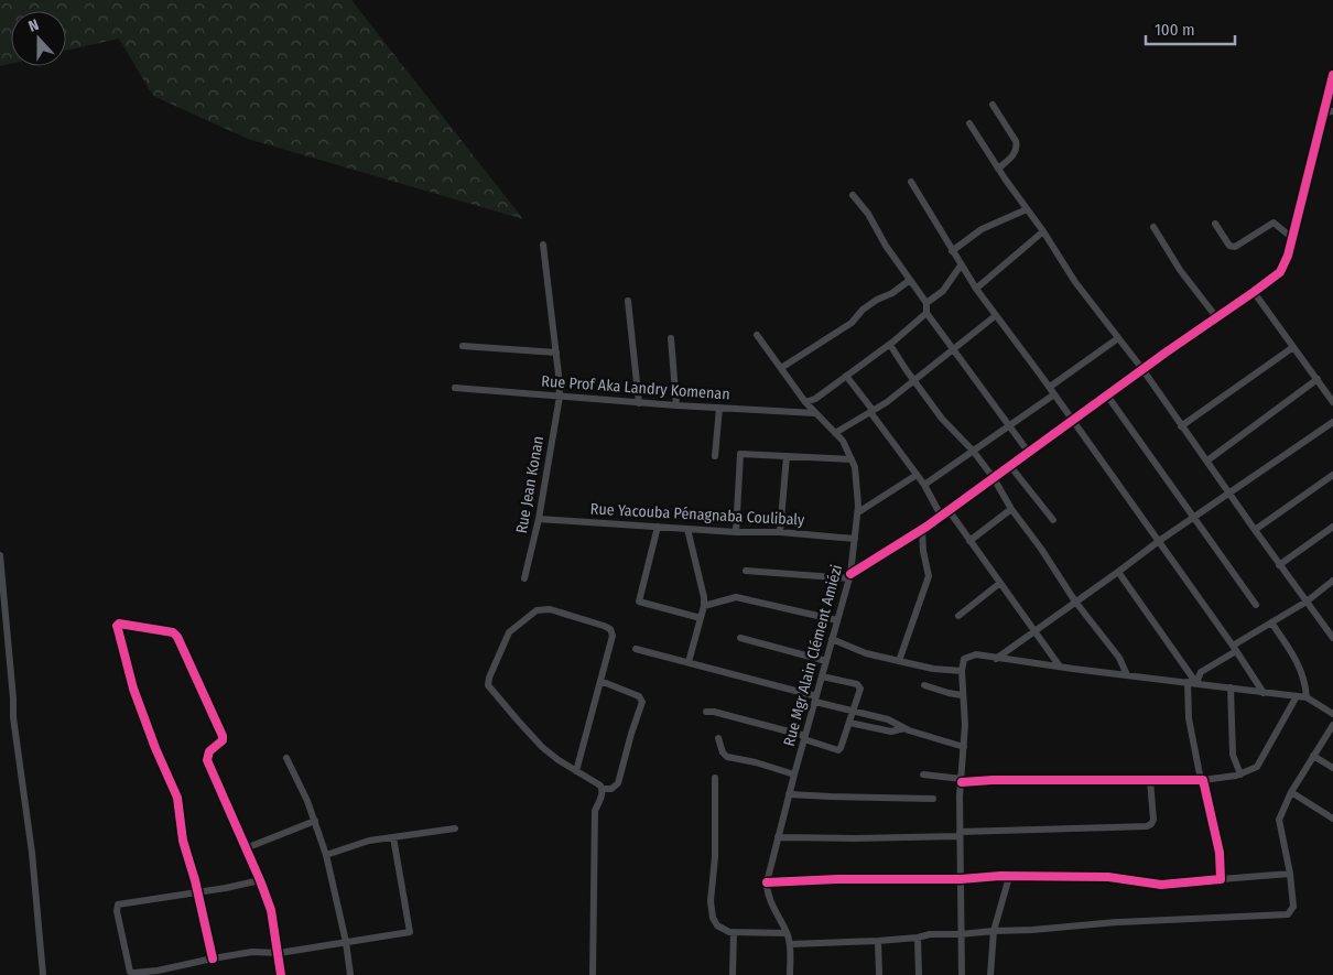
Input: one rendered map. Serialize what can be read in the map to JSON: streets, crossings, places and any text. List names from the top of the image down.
{
  "streets": {
    "street": [
      "Rue Prof Aka Landry Komenan",
      "Rue Jean Konan",
      "Rue Yacouba Pénagnaba Coulibaly",
      "Rue Mgr Alain Clément Amiézi"
    ]
  },
  "crossings": [
    ["Rue Prof Aka Landry Komenan", "Rue Jean Konan"],
    ["Rue Prof Aka Landry Komenan", "Rue Mgr Alain Clément Amiézi"],
    ["Rue Jean Konan", "Rue Yacouba Pénagnaba Coulibaly"],
    ["Rue Yacouba Pénagnaba Coulibaly", "Rue Mgr Alain Clément Amiézi"]
  ],
  "scale_bar": "100 m",
  "north": "top"
}
